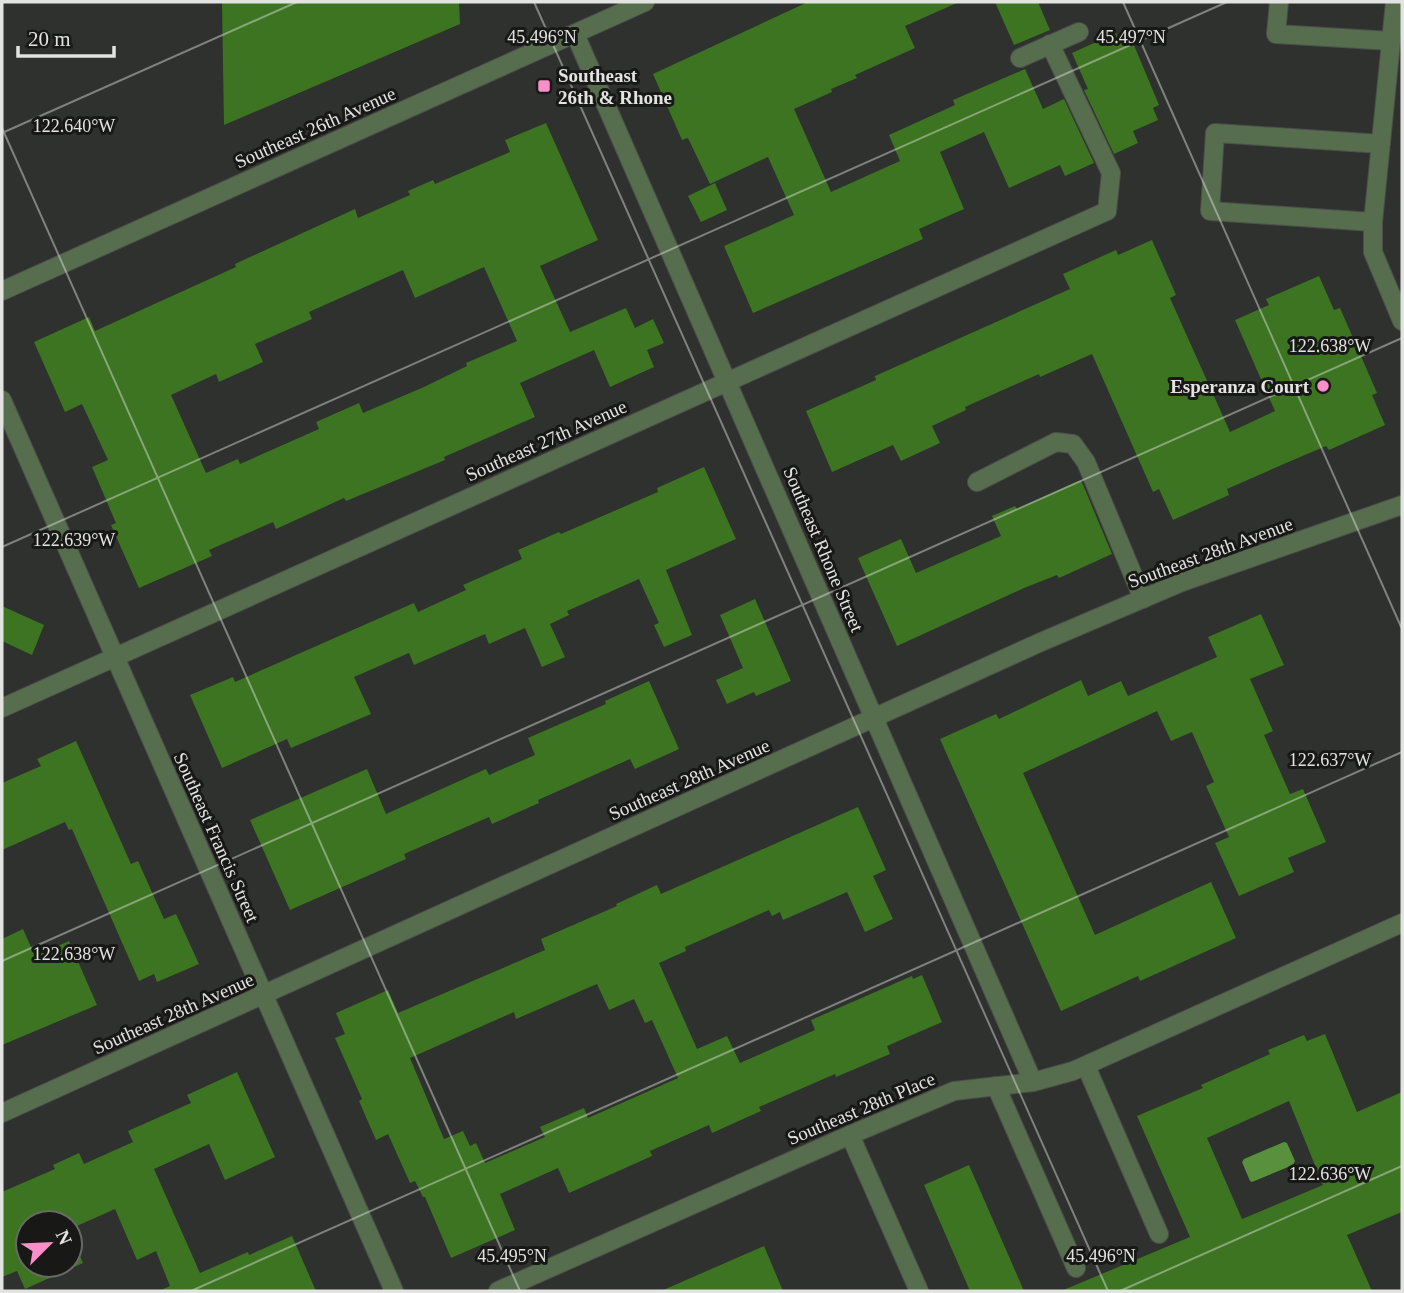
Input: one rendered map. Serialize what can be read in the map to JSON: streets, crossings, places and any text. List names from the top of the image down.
{
  "streets": {
    "street": [
      "Southeast 26th Avenue",
      "Southeast 27th Avenue",
      "Southeast Rhone Street",
      "Southeast 28th Avenue",
      "Southeast Francis Street",
      "Southeast 28th Place"
    ]
  },
  "crossings": [
    ["Southeast 26th Avenue", "Southeast Rhone Street"],
    ["Southeast 27th Avenue", "Southeast Rhone Street"],
    ["Southeast 27th Avenue", "Southeast Francis Street"],
    ["Southeast Rhone Street", "Southeast 28th Avenue"],
    ["Southeast Rhone Street", "Southeast 28th Place"],
    ["Southeast 28th Avenue", "Southeast Francis Street"]
  ],
  "places": {
    "transit": ["Southeast 26th & Rhone"],
    "other": ["Esperanza Court"]
  },
  "scale_bar": "20 m",
  "north": "top right",
  "coordinates": [
    "45.497°N",
    "45.496°N",
    "122.640°W",
    "122.638°W",
    "122.639°W",
    "122.637°W",
    "122.636°W",
    "45.495°N"
  ]
}
